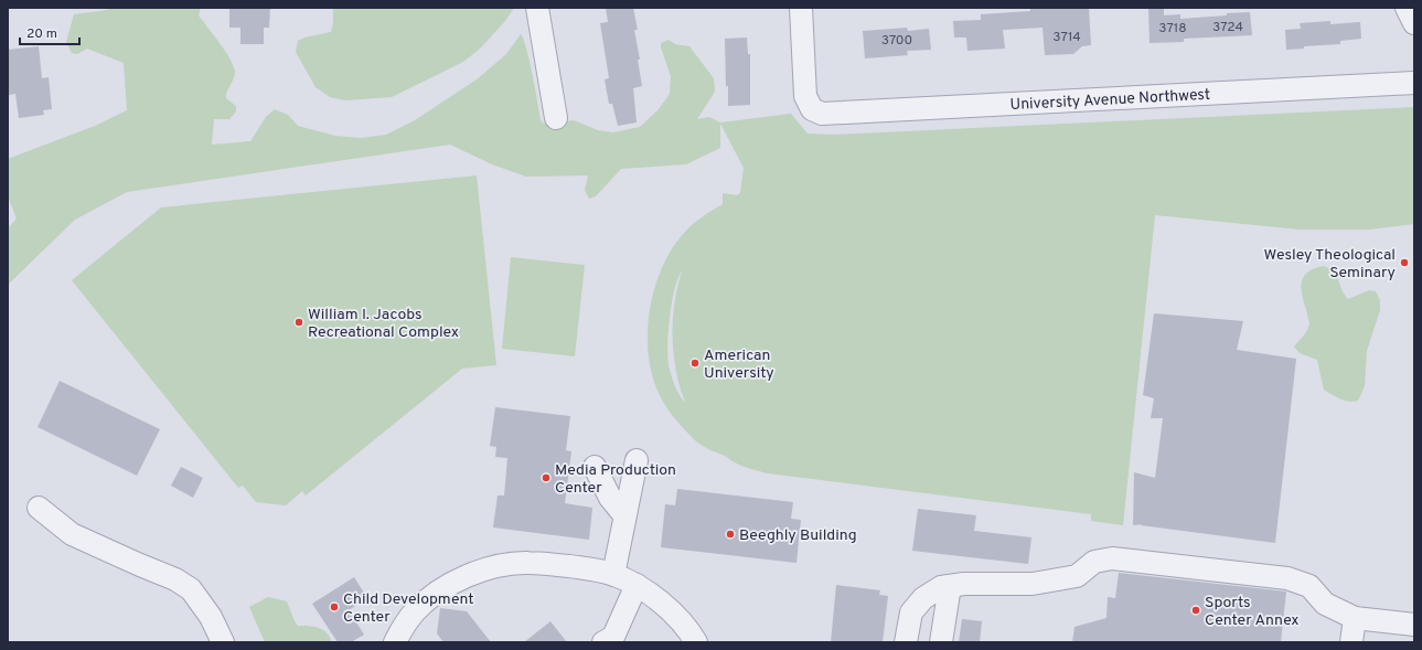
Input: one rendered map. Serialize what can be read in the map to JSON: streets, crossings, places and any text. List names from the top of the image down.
{
  "streets": {
    "street": ["University Avenue Northwest"]
  },
  "places": [
    "Wesley Theological Seminary",
    "William I. Jacobs Recreational Complex",
    "American University",
    "Media Production Center",
    "Beeghly Building",
    "Child Development Center",
    "Sports Center Annex"
  ],
  "house_numbers": [
    "3724",
    "3718",
    "3714",
    "3700"
  ],
  "scale_bar": "20 m"
}
